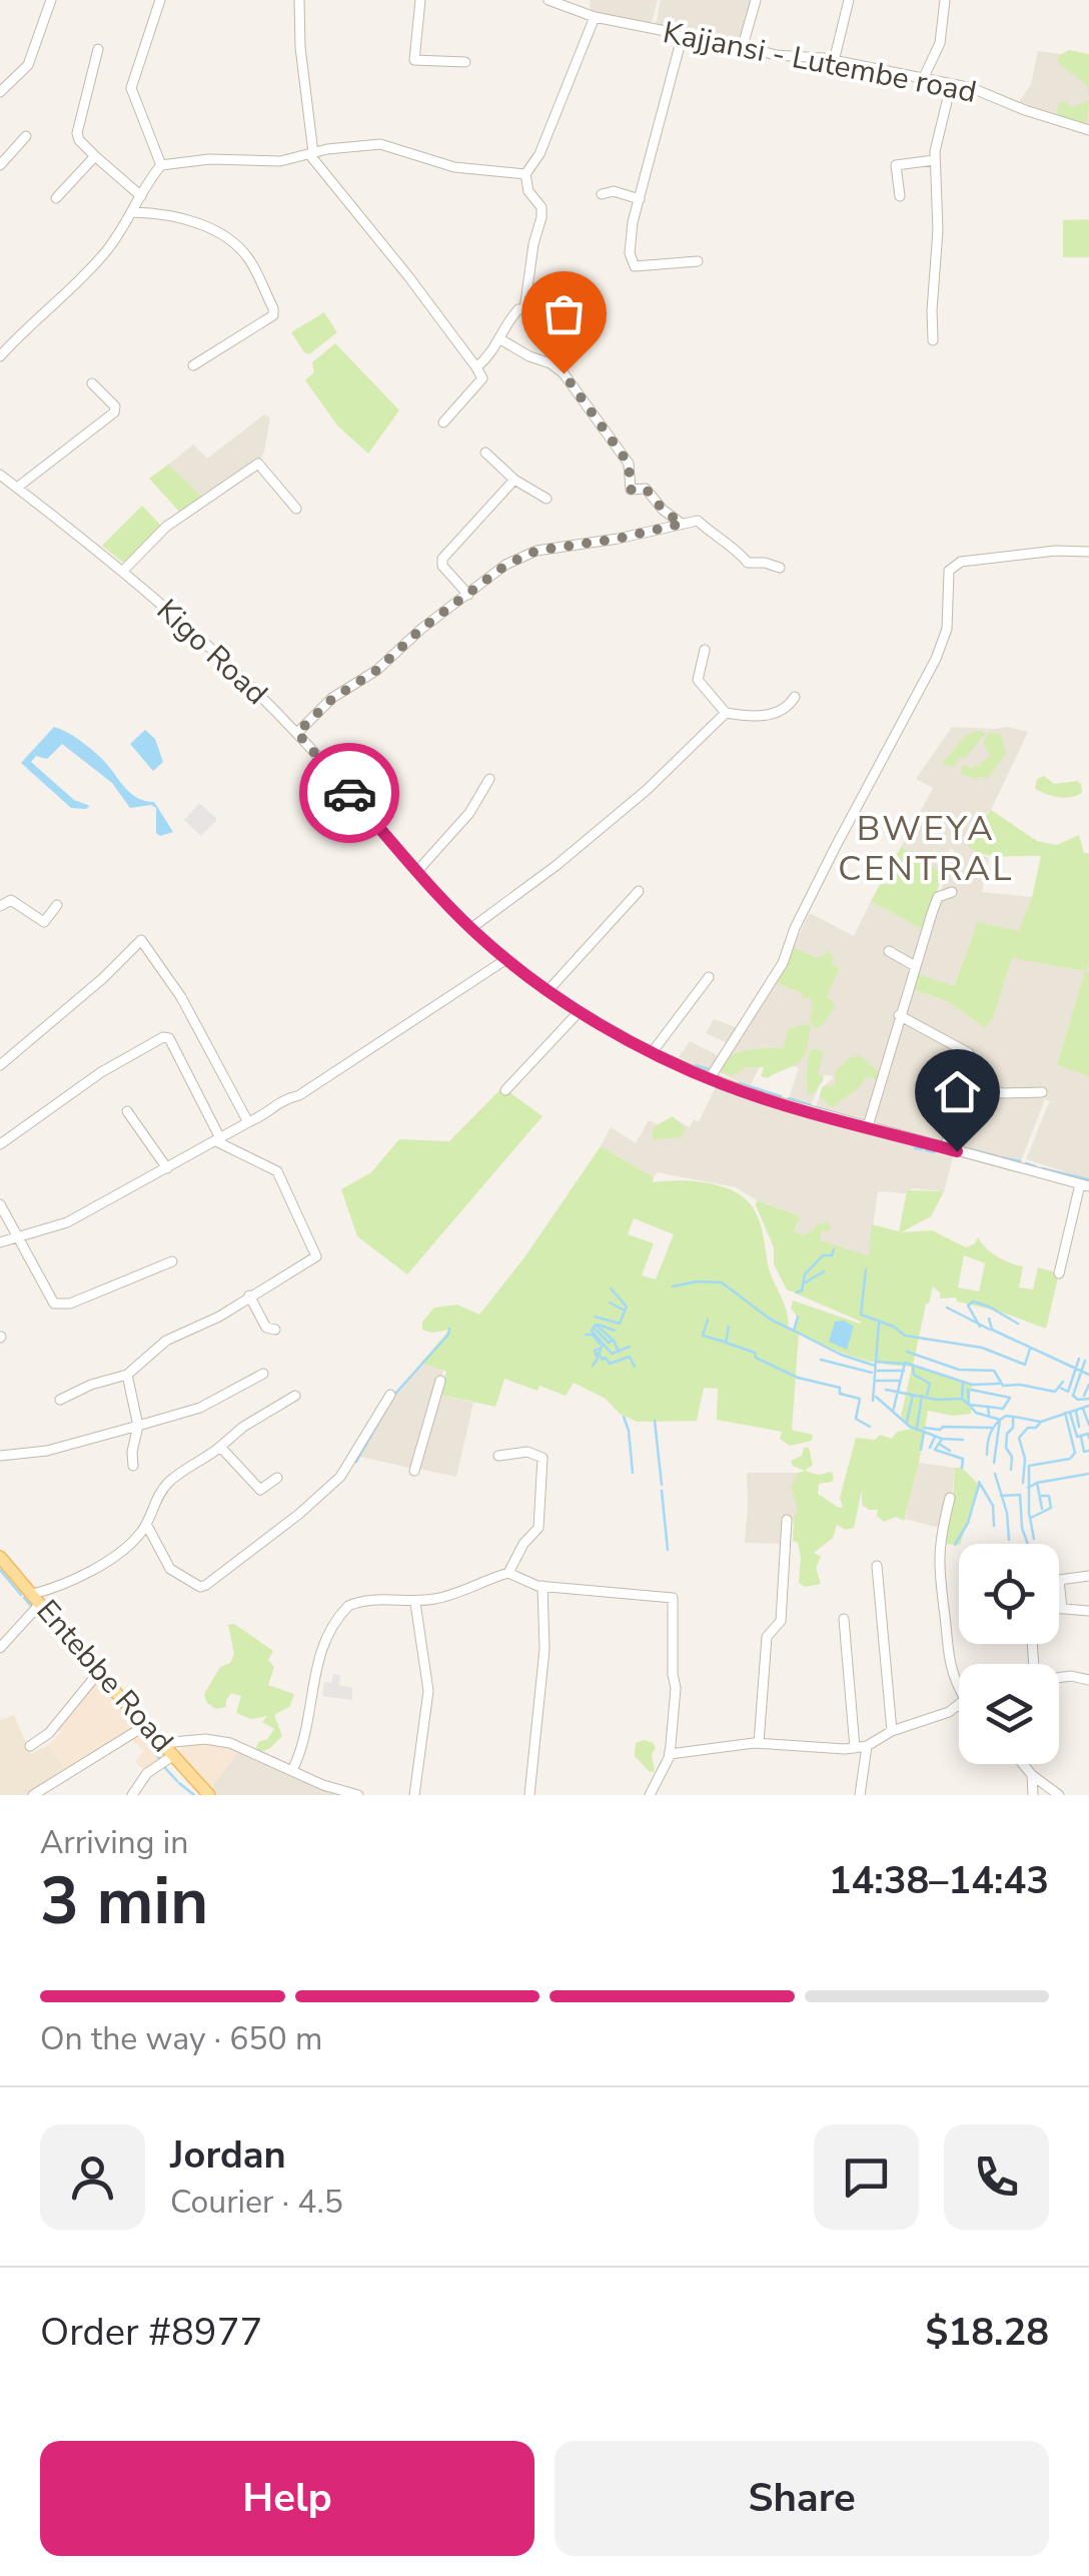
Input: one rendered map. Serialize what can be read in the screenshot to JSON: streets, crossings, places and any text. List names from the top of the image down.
{
  "streets": {
    "main road": ["Entebbe Road"],
    "street": ["Kajjansi - Lutembe road", "Kigo Road"]
  },
  "districts": ["BWEYA CENTRAL"],
  "page": {
    "heading": ["3 min", "Arriving in", "14:38–14:43"],
    "panel": [
      "Jordan",
      "Courier · 4.5",
      "Order #8977",
      "$18.28"
    ],
    "bar": "On the way · 650 m",
    "buttons": ["Help", "Share"]
  }
}
